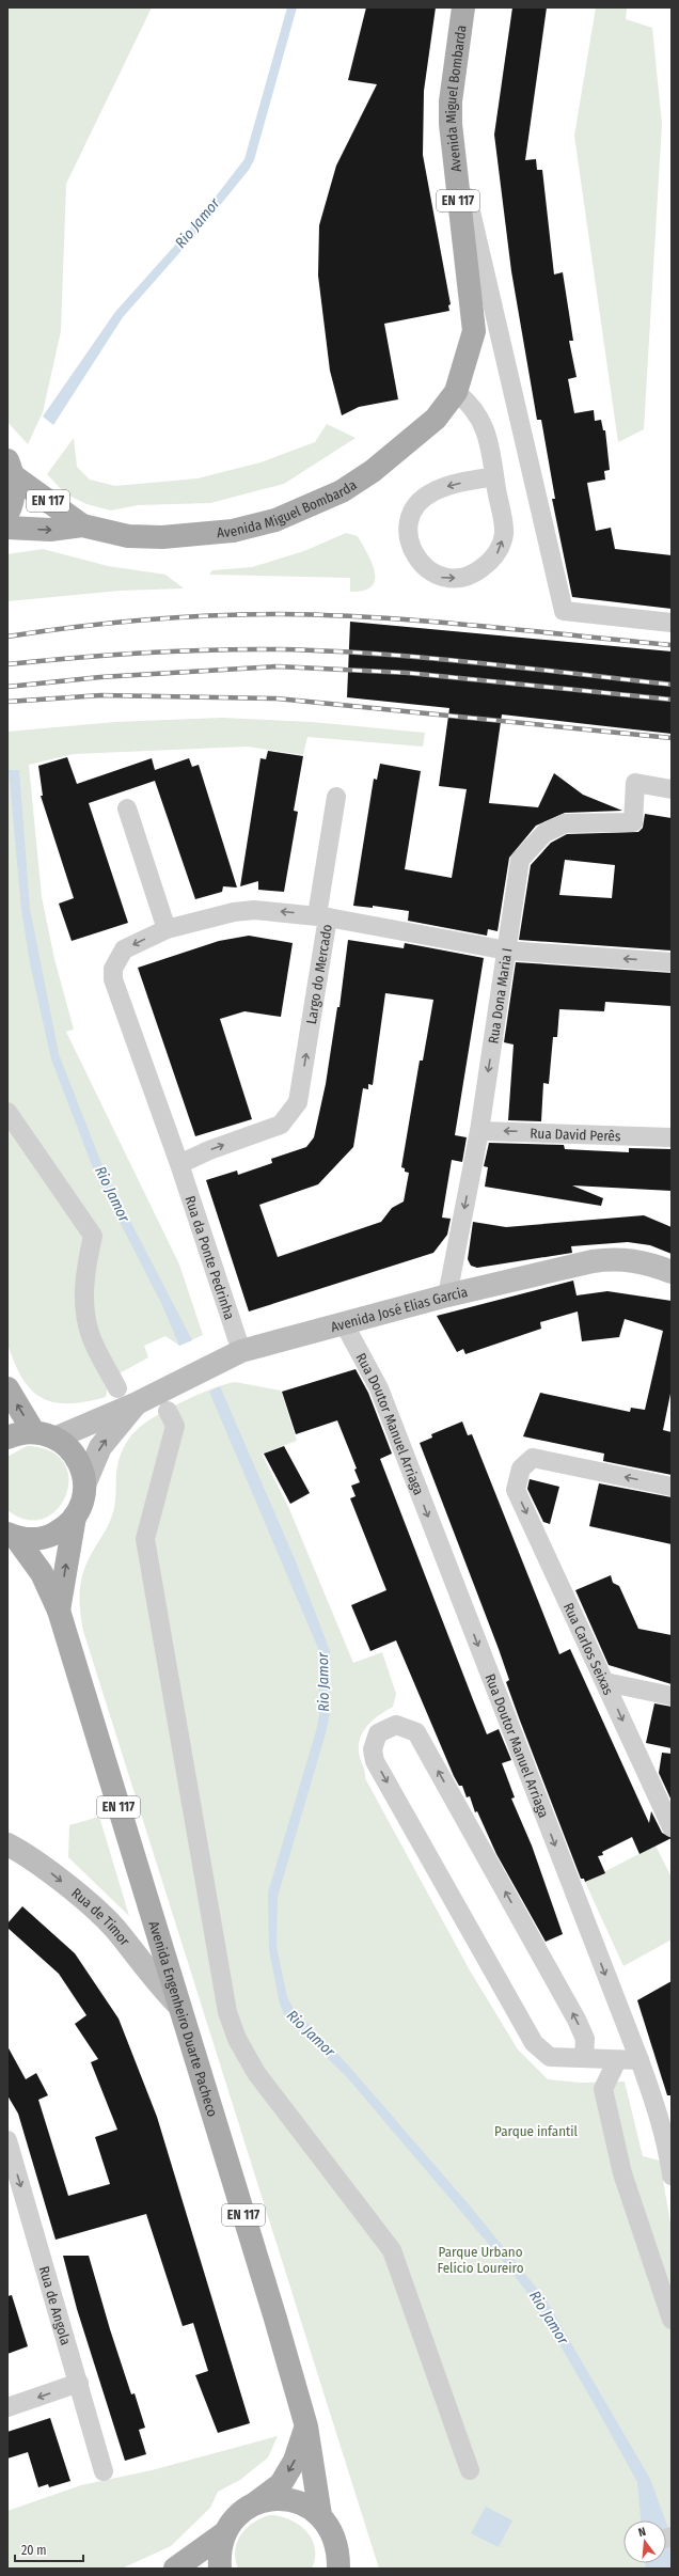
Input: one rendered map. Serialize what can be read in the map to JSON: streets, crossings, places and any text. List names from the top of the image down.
{
  "streets": {
    "main road": ["Avenida Miguel Bombarda", "EN 117", "Avenida Engenheiro Duarte Pacheco"],
    "street": [
      "Largo do Mercado",
      "Rua Dona Maria I",
      "Rua David Perês",
      "Rua da Ponte Pedrinha",
      "Avenida José Elias Garcia",
      "Rua Doutor Manuel Arriaga",
      "Rua Carlos Seixas",
      "Rua de Timor",
      "Rua de Angola"
    ]
  },
  "crossings": [
    ["Avenida Miguel Bombarda", "EN 117"],
    ["EN 117", "Avenida José Elias Garcia"],
    ["EN 117", "Avenida Engenheiro Duarte Pacheco"],
    ["Largo do Mercado", "Rua da Ponte Pedrinha"],
    ["Rua Dona Maria I", "Rua David Perês"],
    ["Rua Dona Maria I", "Avenida José Elias Garcia"],
    ["Rua da Ponte Pedrinha", "Avenida José Elias Garcia"],
    ["Avenida José Elias Garcia", "Rua Doutor Manuel Arriaga"],
    ["Rua de Timor", "Avenida Engenheiro Duarte Pacheco"]
  ],
  "one_way": [
    "Rua Dona Maria I",
    "Rua David Perês",
    "Rua Doutor Manuel Arriaga",
    "Rua de Timor",
    "Rua de Angola"
  ],
  "water": ["Rio Jamor"],
  "parks": ["Parque infantil", "Parque Urbano Felício Loureiro"],
  "scale_bar": "20 m",
  "north": "top"
}
